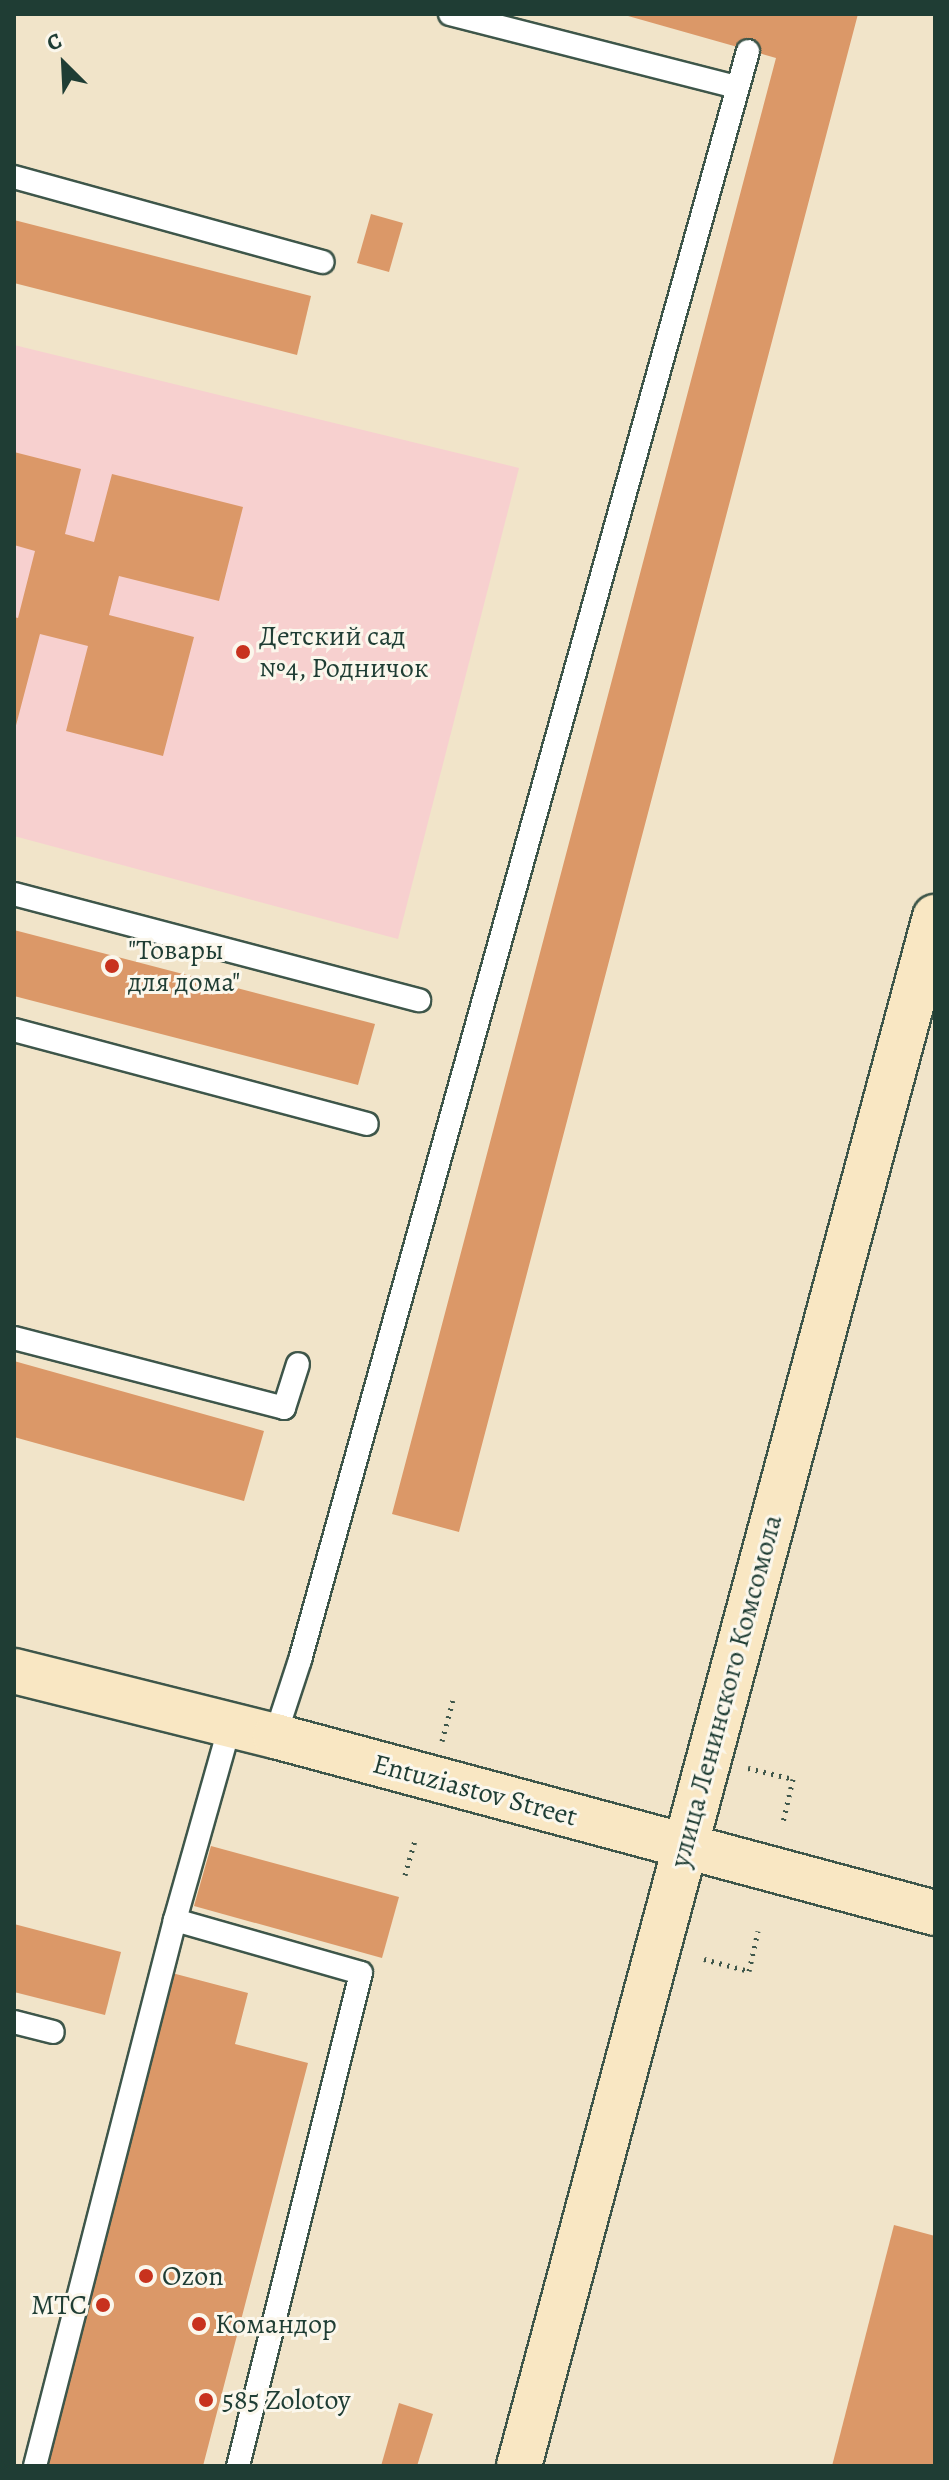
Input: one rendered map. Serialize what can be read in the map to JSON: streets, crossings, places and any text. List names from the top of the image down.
{
  "streets": {
    "main road": ["улица Ленинского Комсомола", "Entuziastov Street"]
  },
  "crossings": [
    ["улица Ленинского Комсомола", "Entuziastov Street"]
  ],
  "places": [
    "Детский сад №4, Родничок",
    "\"Товары для дома\"",
    "Ozon",
    "МТС",
    "Командор",
    "585 Zolotoy"
  ],
  "north": "top left"
}
